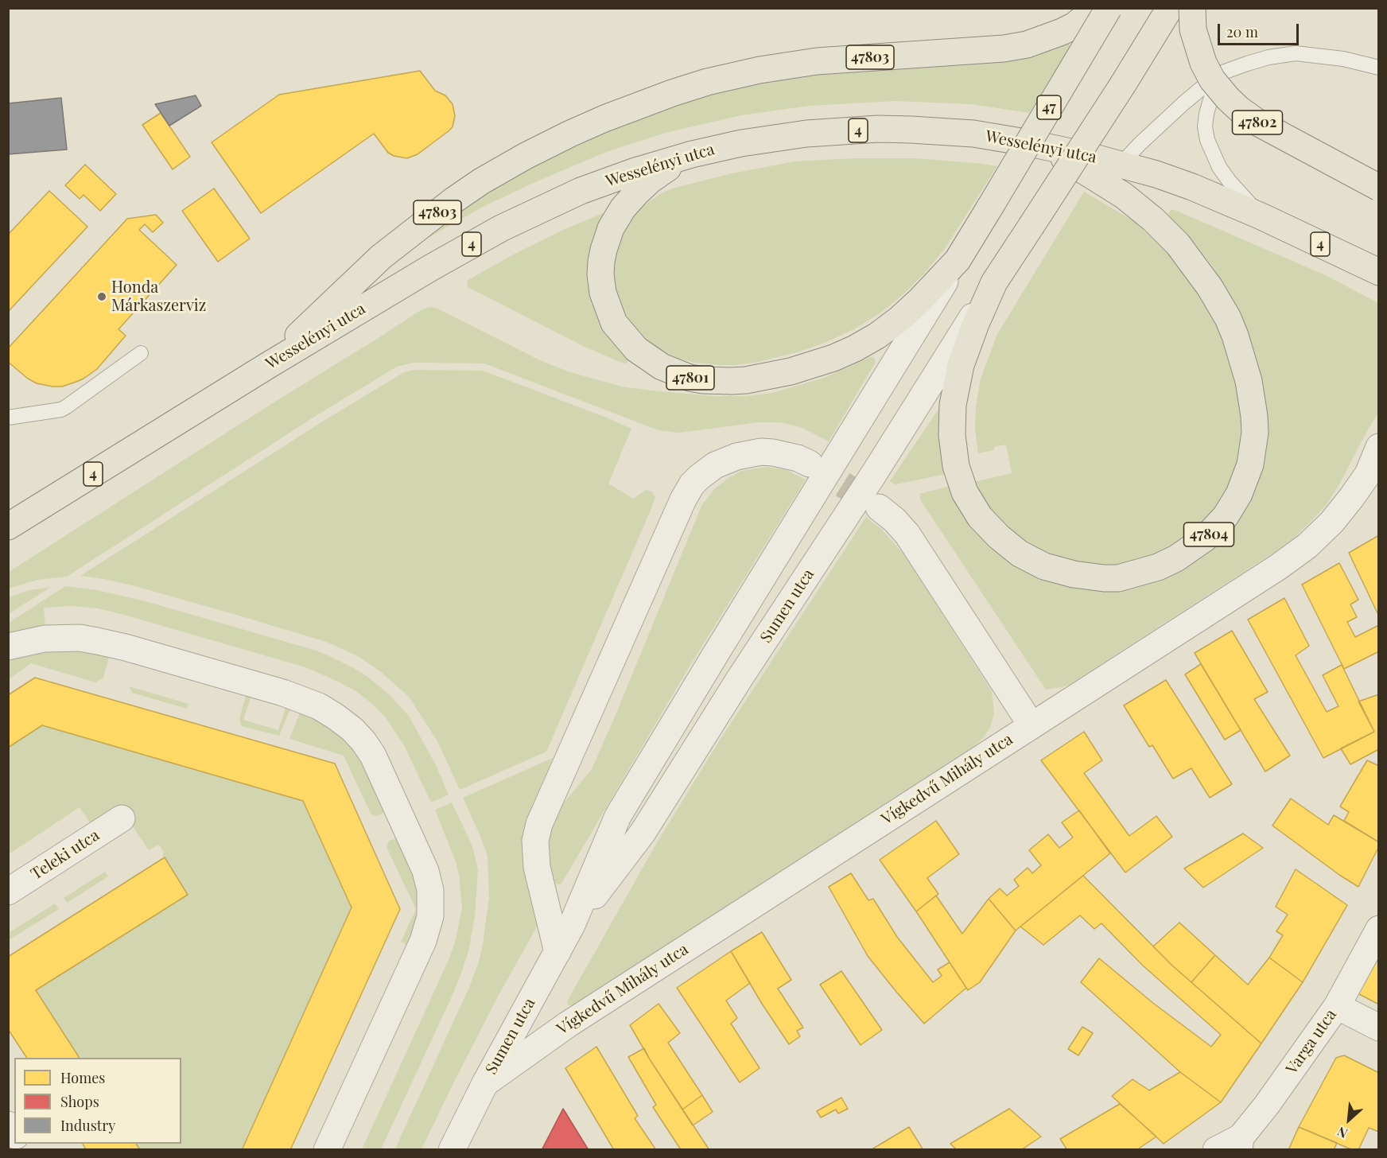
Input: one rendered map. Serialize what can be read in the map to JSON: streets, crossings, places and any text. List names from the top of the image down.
{
  "streets": {
    "main road": [
      "47803",
      "47",
      "47802",
      "4",
      "Wesselényi utca",
      "47801",
      "47804"
    ],
    "street": [
      "Sumen utca",
      "Vígkedvű Mihály utca",
      "Teleki utca",
      "Varga utca"
    ]
  },
  "crossings": [
    ["47803", "Wesselényi utca"],
    ["47", "47801"],
    ["47", "Sumen utca"],
    ["Wesselényi utca", "47801"],
    ["Wesselényi utca", "47804"],
    ["47801", "Sumen utca"],
    ["47804", "Sumen utca"],
    ["Sumen utca", "Vígkedvű Mihály utca"]
  ],
  "places": ["Honda Márkaszerviz"],
  "legend": ["Homes", "Shops", "Industry"],
  "scale_bar": "20 m",
  "north": "bottom left"
}
